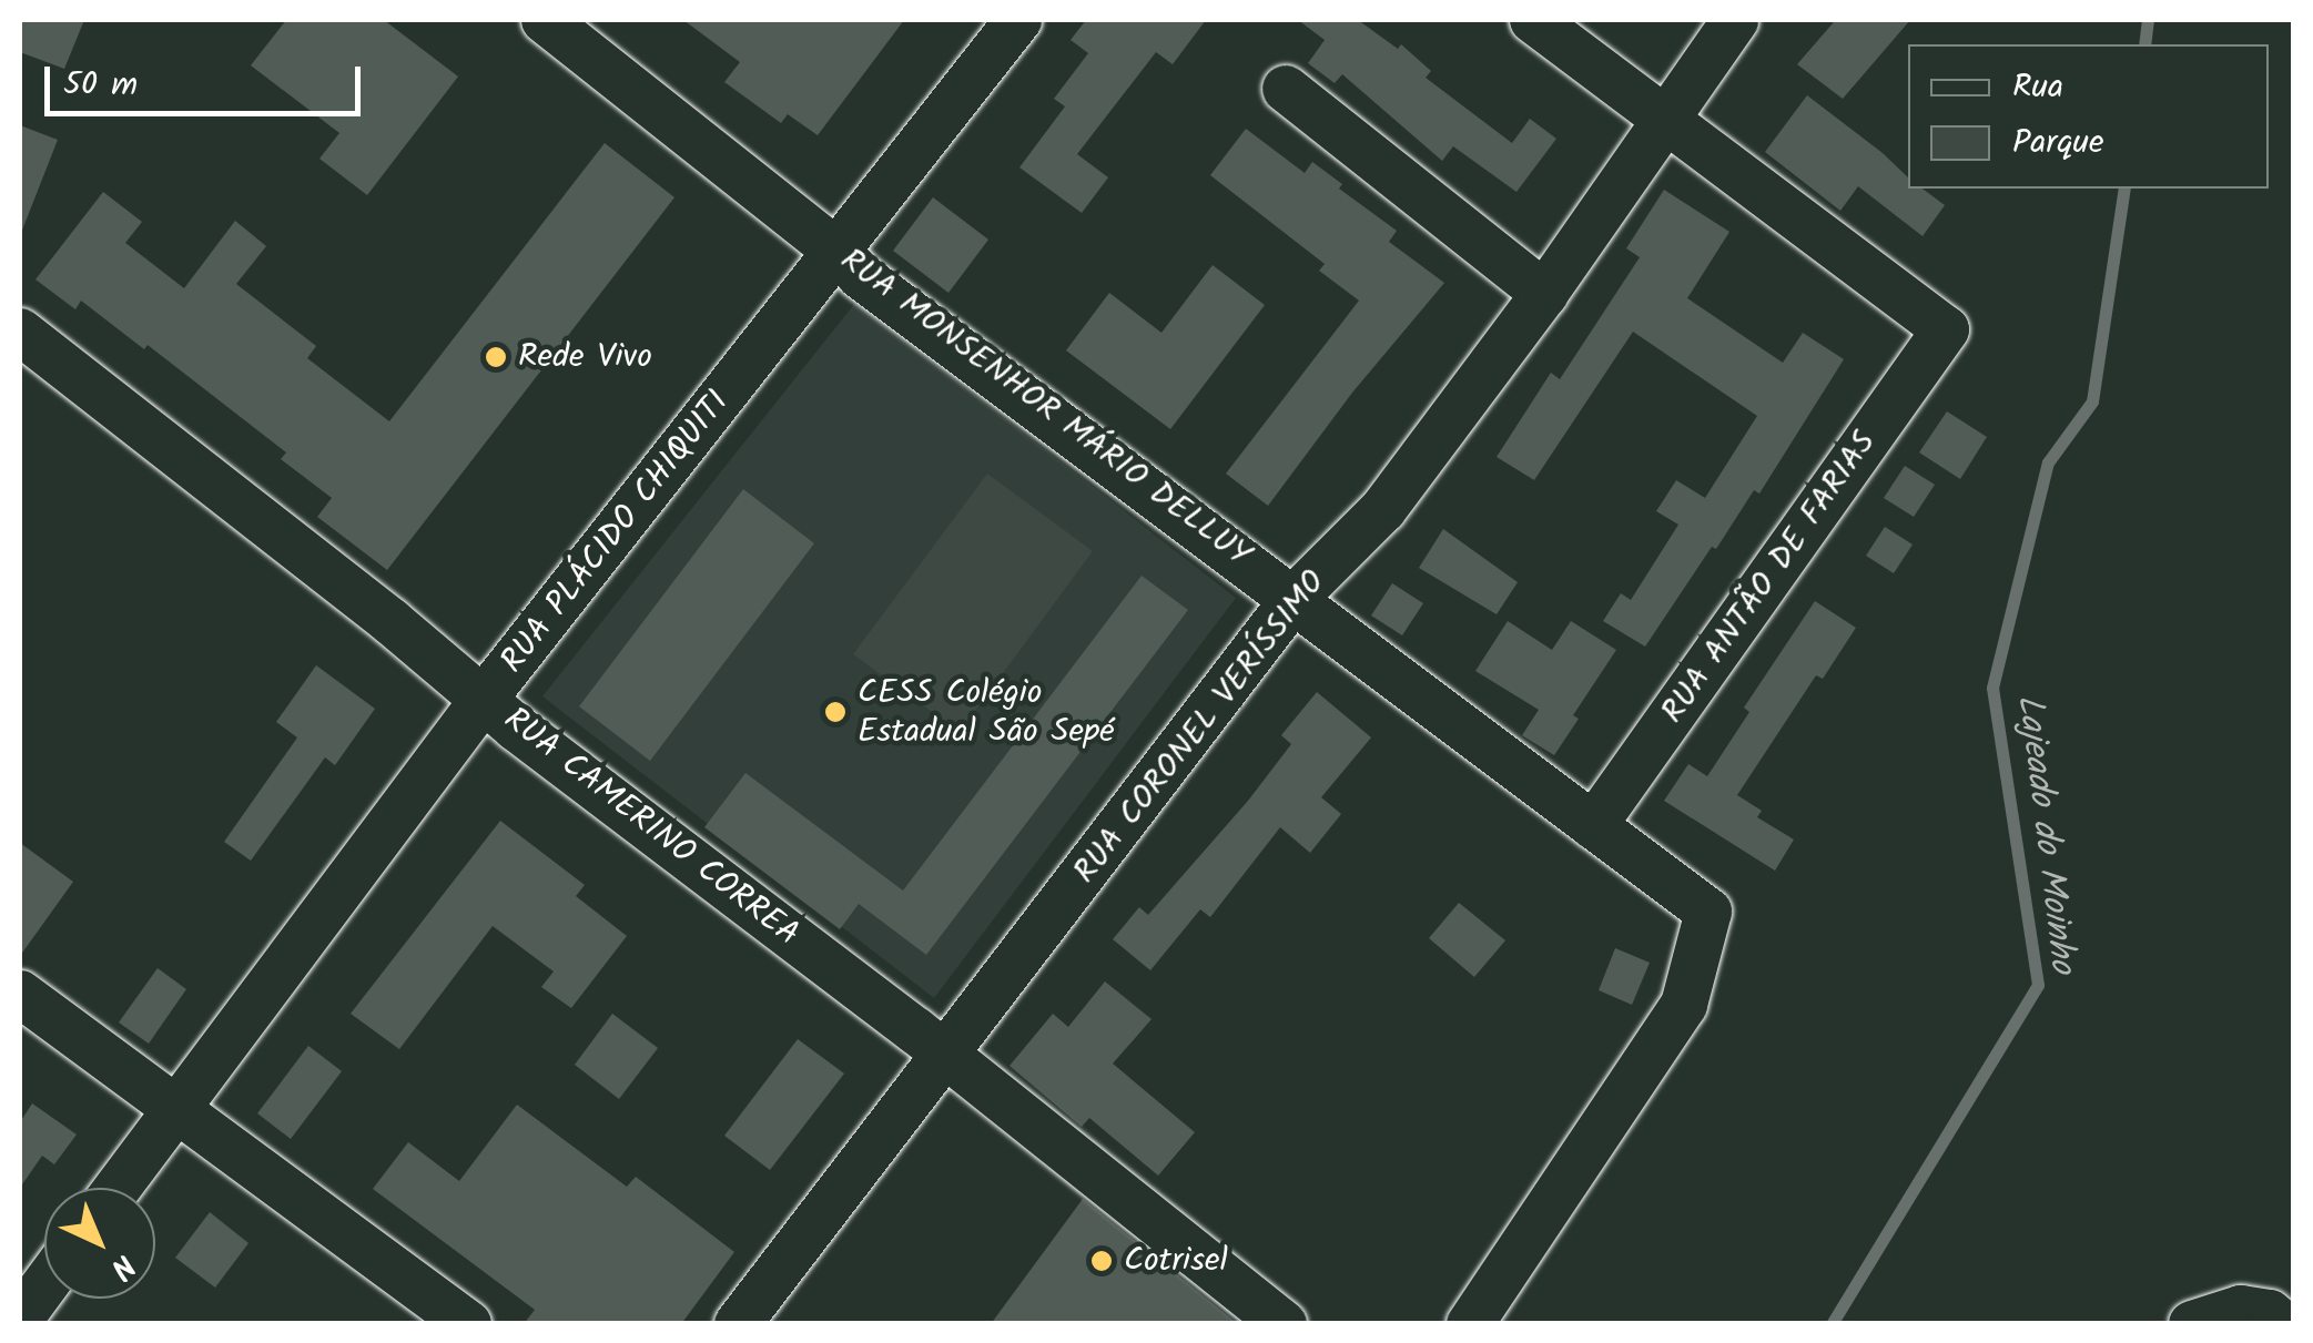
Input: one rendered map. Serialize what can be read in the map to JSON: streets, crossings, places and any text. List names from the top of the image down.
{
  "streets": {
    "street": [
      "RUA MONSENHOR MÁRIO DELLUY",
      "RUA PLÁCIDO CHIQUITI",
      "RUA ANTÃO DE FARIAS",
      "RUA CORONEL VERÍSSIMO",
      "RUA CAMERINO CORREA"
    ]
  },
  "crossings": [
    ["RUA MONSENHOR MÁRIO DELLUY", "RUA PLÁCIDO CHIQUITI"],
    ["RUA MONSENHOR MÁRIO DELLUY", "RUA ANTÃO DE FARIAS"],
    ["RUA MONSENHOR MÁRIO DELLUY", "RUA CORONEL VERÍSSIMO"],
    ["RUA PLÁCIDO CHIQUITI", "RUA CAMERINO CORREA"],
    ["RUA ANTÃO DE FARIAS", "RUA CORONEL VERÍSSIMO"],
    ["RUA CORONEL VERÍSSIMO", "RUA CAMERINO CORREA"]
  ],
  "water": ["Lajeado do Moinho"],
  "places": ["Rede Vivo", "CESS Colégio Estadual São Sepé", "Cotrisel"],
  "legend": ["Rua", "Parque"],
  "scale_bar": "50 m",
  "north": "bottom right"
}
